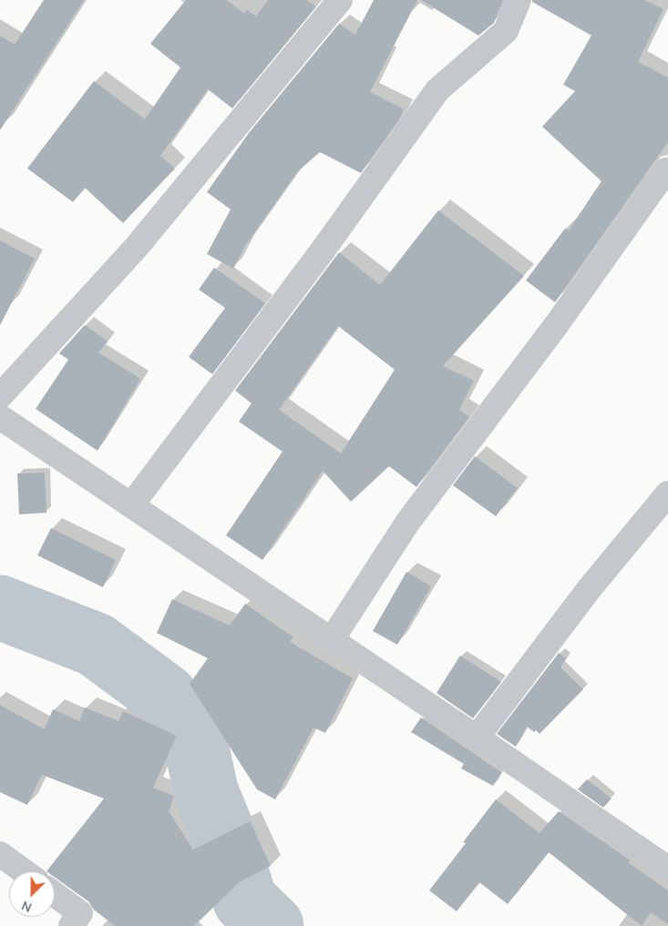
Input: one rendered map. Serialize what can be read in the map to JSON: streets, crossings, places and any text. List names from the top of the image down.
{
  "north": "bottom left"
}
